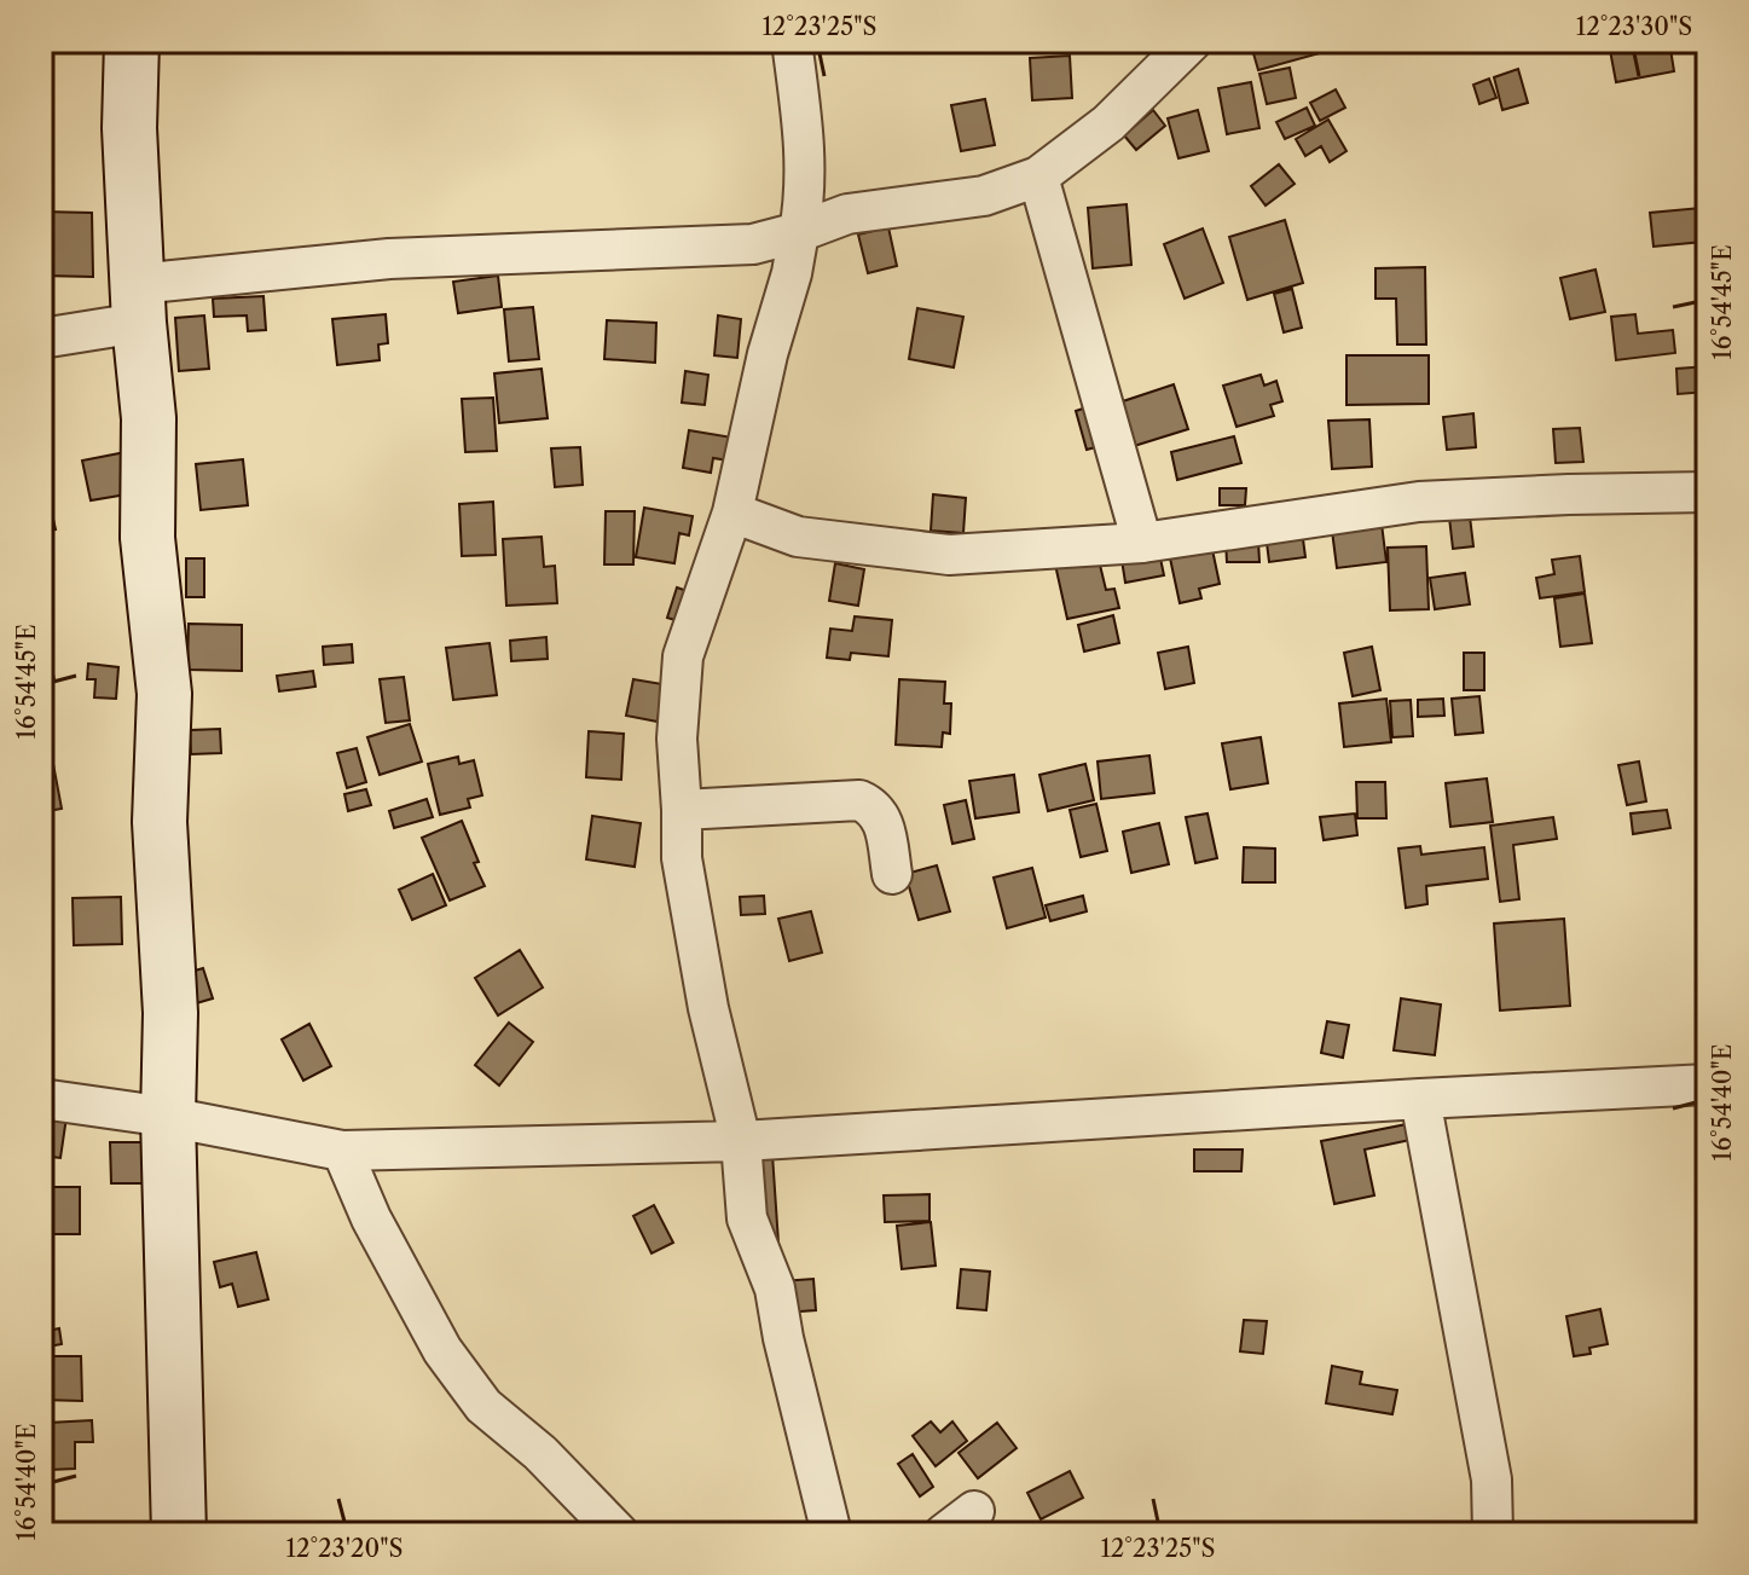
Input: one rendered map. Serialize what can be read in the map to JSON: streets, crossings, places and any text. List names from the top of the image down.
{
  "coordinates": [
    "12°23'25\"S",
    "12°23'30\"S",
    "16°54'45\"E",
    "16°54'40\"E",
    "12°23'20\"S"
  ]
}
